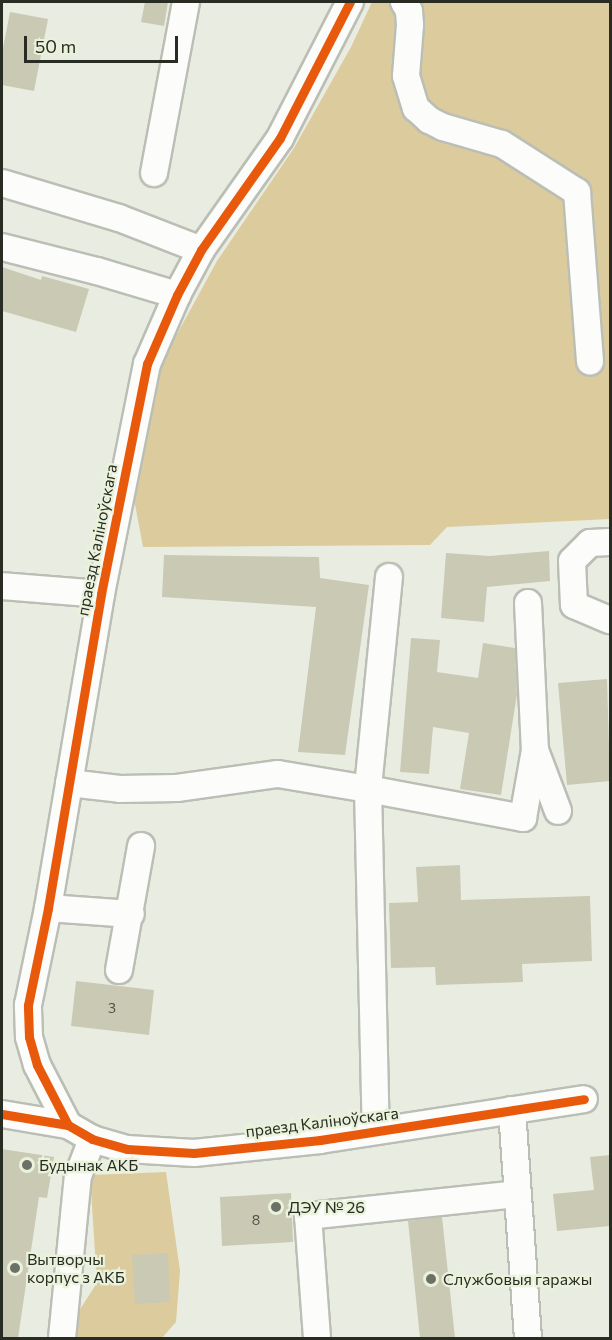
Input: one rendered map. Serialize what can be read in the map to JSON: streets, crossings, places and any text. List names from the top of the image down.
{
  "streets": {
    "street": ["праезд Каліноўскага"]
  },
  "places": [
    "Будынак АКБ",
    "ДЭУ № 26",
    "Вытворчы корпус з АКБ",
    "Службовыя гаражы"
  ],
  "house_numbers": ["3", "8"],
  "scale_bar": "50 m"
}
